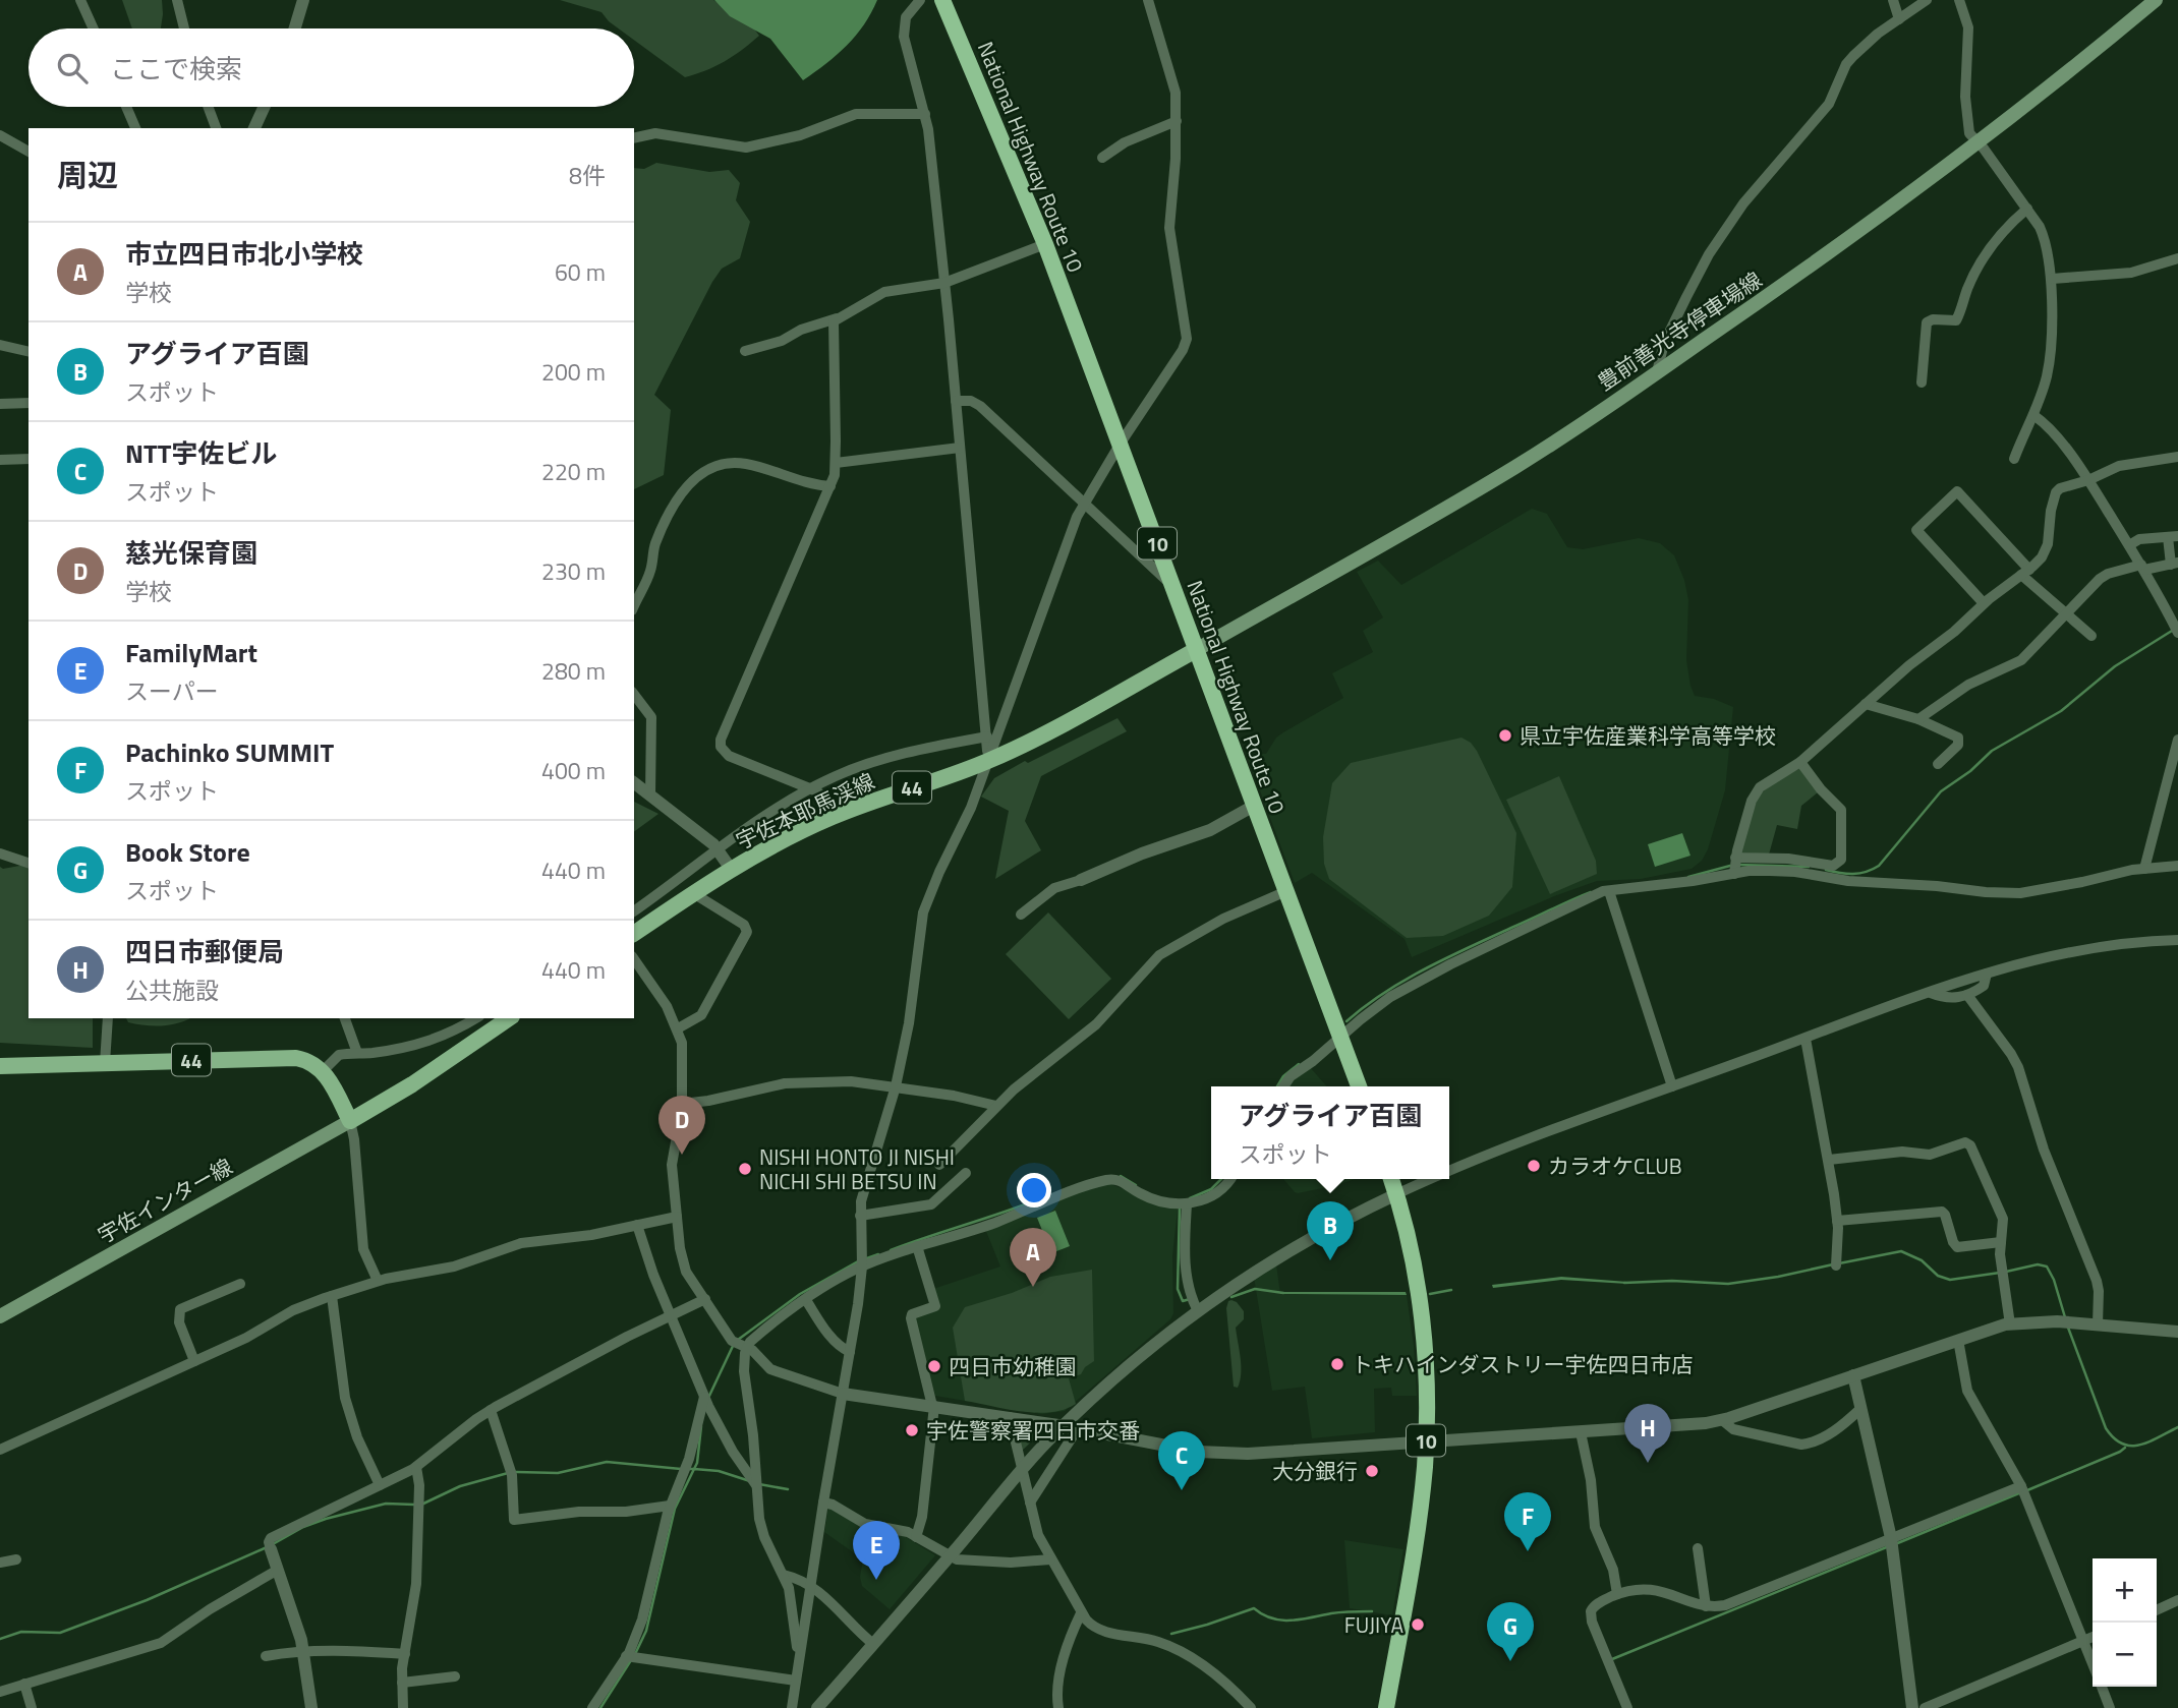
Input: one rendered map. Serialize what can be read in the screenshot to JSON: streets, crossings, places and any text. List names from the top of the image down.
{
  "streets": {
    "highway": ["National Highway Route 10", "10"],
    "main road": [
      "豊前善光寺停車場線",
      "44",
      "宇佐本耶馬渓線",
      "宇佐インター線"
    ]
  },
  "crossings": [
    ["National Highway Route 10", "豊前善光寺停車場線"],
    ["National Highway Route 10", "宇佐本耶馬渓線"],
    ["豊前善光寺停車場線", "宇佐本耶馬渓線"]
  ],
  "places": [
    "県立宇佐産業科学高等学校",
    "カラオケCLUB",
    "NISHI HONTO JI NISHI NICHI SHI BETSU IN",
    "トキハインダストリー宇佐四日市店",
    "四日市幼稚園",
    "宇佐警察署四日市交番",
    "大分銀行",
    "FUJIYA"
  ],
  "page": {
    "search": "ここで検索",
    "heading": ["周辺", "8件"],
    "list": [
      {
        "mark": "A",
        "name": "市立四日市北小学校",
        "note": "学校",
        "value": "60 m"
      },
      {
        "mark": "B",
        "name": "アグライア百園",
        "note": "スポット",
        "value": "200 m"
      },
      {
        "mark": "C",
        "name": "NTT宇佐ビル",
        "note": "スポット",
        "value": "220 m"
      },
      {
        "mark": "D",
        "name": "慈光保育園",
        "note": "学校",
        "value": "230 m"
      },
      {
        "mark": "E",
        "name": "FamilyMart",
        "note": "スーパー",
        "value": "280 m"
      },
      {
        "mark": "F",
        "name": "Pachinko SUMMIT",
        "note": "スポット",
        "value": "400 m"
      },
      {
        "mark": "G",
        "name": "Book Store",
        "note": "スポット",
        "value": "440 m"
      },
      {
        "mark": "H",
        "name": "四日市郵便局",
        "note": "公共施設",
        "value": "440 m"
      }
    ],
    "popup": ["アグライア百園", "スポット"],
    "pins": [
      "D",
      "B",
      "A",
      "H",
      "C",
      "F",
      "E",
      "G"
    ],
    "map_buttons": ["+", "−"]
  }
}
